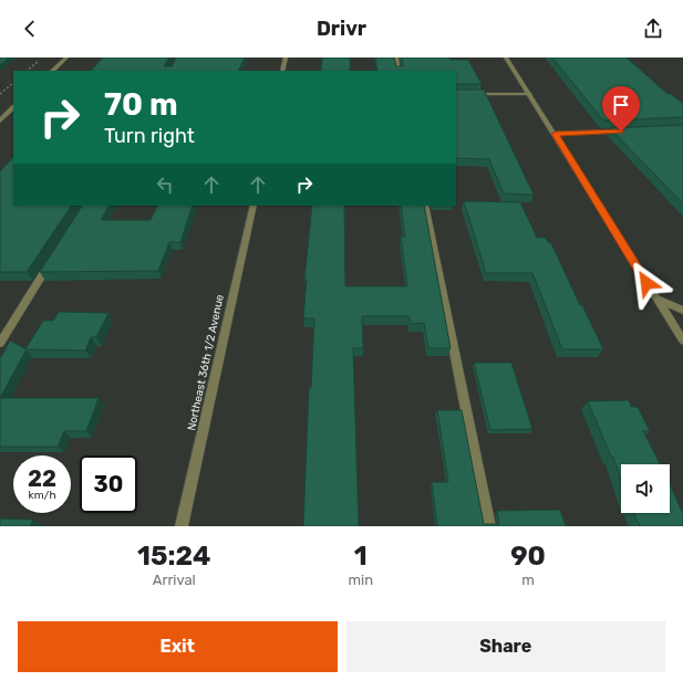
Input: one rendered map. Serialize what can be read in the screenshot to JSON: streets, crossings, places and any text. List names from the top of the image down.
{
  "streets": {
    "street": ["Northeast 36th 1/2 Avenue"]
  },
  "page": {
    "header": "Drivr",
    "turn": ["70 m", "Turn right"],
    "speed": "22 km/h",
    "limit": "30",
    "eta": [
      "15:24",
      "Arrival",
      "1",
      "min",
      "90",
      "m"
    ],
    "buttons": ["Exit", "Share"]
  }
}
